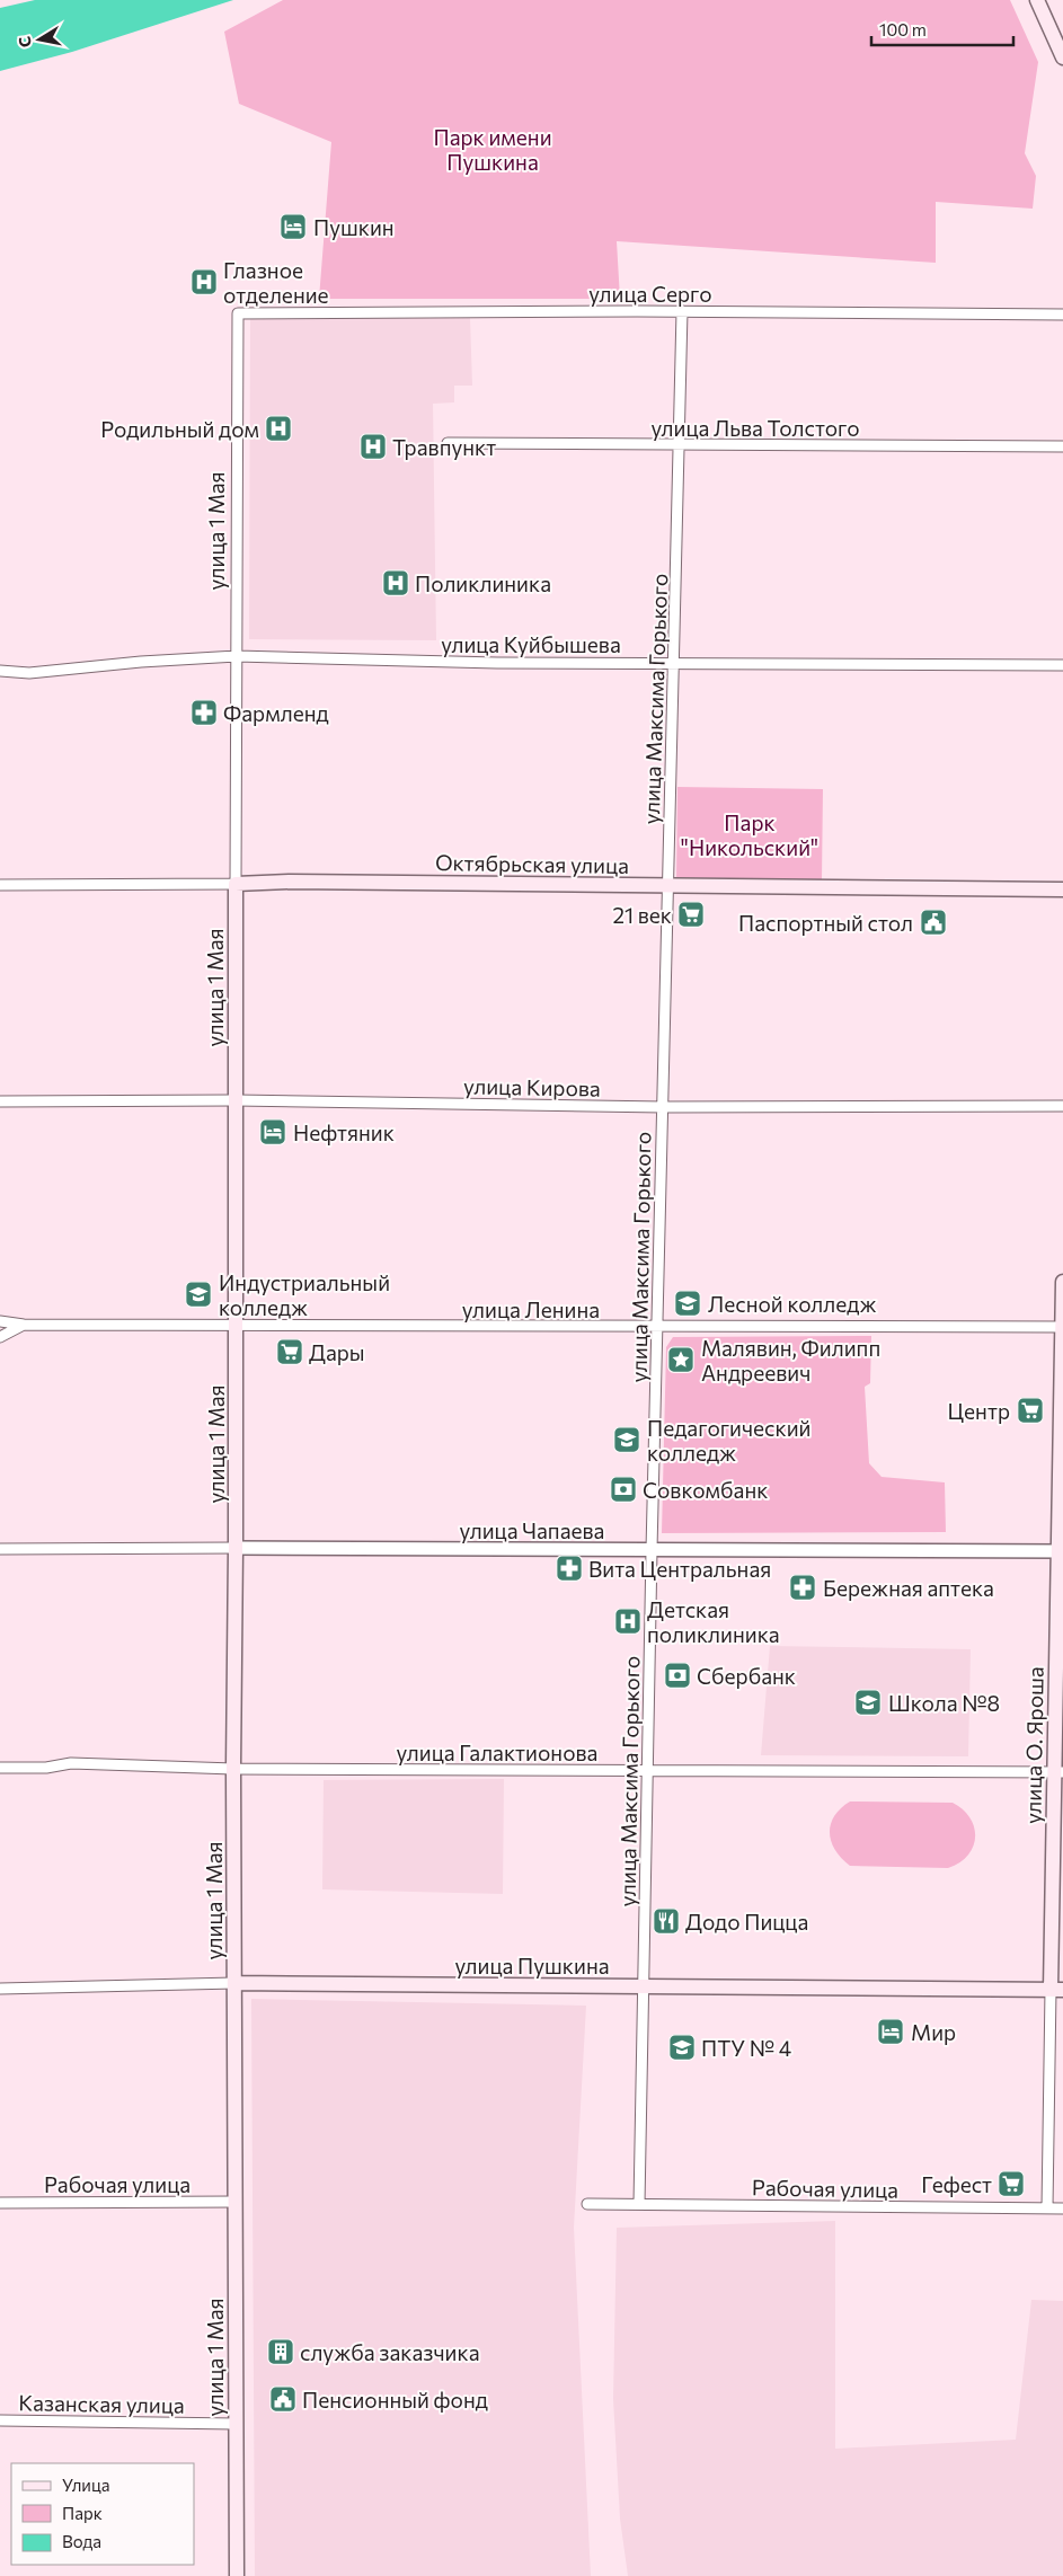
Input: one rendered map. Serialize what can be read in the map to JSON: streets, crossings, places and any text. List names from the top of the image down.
{
  "streets": {
    "main road": [
      "улица 1 Мая",
      "Октябрьская улица",
      "улица О. Яроша",
      "улица Пушкина"
    ],
    "street": [
      "улица Серго",
      "улица Льва Толстого",
      "улица Куйбышева",
      "улица Максима Горького",
      "улица Кирова",
      "улица Ленина",
      "улица Чапаева",
      "улица Галактионова",
      "Рабочая улица",
      "Казанская улица"
    ]
  },
  "crossings": [
    ["улица Серго", "улица 1 Мая"],
    ["улица Серго", "улица Максима Горького"],
    ["улица Льва Толстого", "улица Максима Горького"],
    ["улица 1 Мая", "улица Куйбышева"],
    ["улица 1 Мая", "Октябрьская улица"],
    ["улица 1 Мая", "улица Кирова"],
    ["улица 1 Мая", "улица Ленина"],
    ["улица 1 Мая", "улица Чапаева"],
    ["улица 1 Мая", "улица Галактионова"],
    ["улица 1 Мая", "улица Пушкина"],
    ["улица 1 Мая", "Рабочая улица"],
    ["улица 1 Мая", "Казанская улица"],
    ["улица Куйбышева", "улица Максима Горького"],
    ["улица Максима Горького", "Октябрьская улица"],
    ["улица Максима Горького", "улица Кирова"],
    ["улица Максима Горького", "улица Ленина"],
    ["улица Максима Горького", "улица Чапаева"],
    ["улица Максима Горького", "улица Галактионова"],
    ["улица Максима Горького", "улица Пушкина"],
    ["улица Максима Горького", "Рабочая улица"],
    ["улица Ленина", "улица О. Яроша"],
    ["улица Чапаева", "улица О. Яроша"],
    ["улица О. Яроша", "улица Галактионова"],
    ["улица О. Яроша", "улица Пушкина"],
    ["улица О. Яроша", "Рабочая улица"]
  ],
  "parks": ["Парк имени Пушкина", "Парк \"Никольский\""],
  "places": {
    "hotel": ["Пушкин", "Нефтяник", "Мир"],
    "hospital": [
      "Глазное отделение",
      "Родильный дом",
      "Травпункт",
      "Поликлиника",
      "Детская поликлиника"
    ],
    "pharmacy": ["Фармленд", "Вита Центральная", "Бережная аптека"],
    "supermarket": [
      "21 век",
      "Дары",
      "Центр",
      "Гефест"
    ],
    "public building": ["Паспортный стол", "Пенсионный фонд"],
    "school or university": [
      "Индустриальный колледж",
      "Лесной колледж",
      "Педагогический колледж",
      "Школа №8",
      "ПТУ № 4"
    ],
    "place": ["Малявин, Филипп Андреевич"],
    "bank": ["Совкомбанк", "Сбербанк"],
    "restaurant": ["Додо Пицца"],
    "building": ["служба заказчика"]
  },
  "legend": ["Улица", "Парк", "Вода"],
  "scale_bar": "100 m",
  "north": "left"
}
